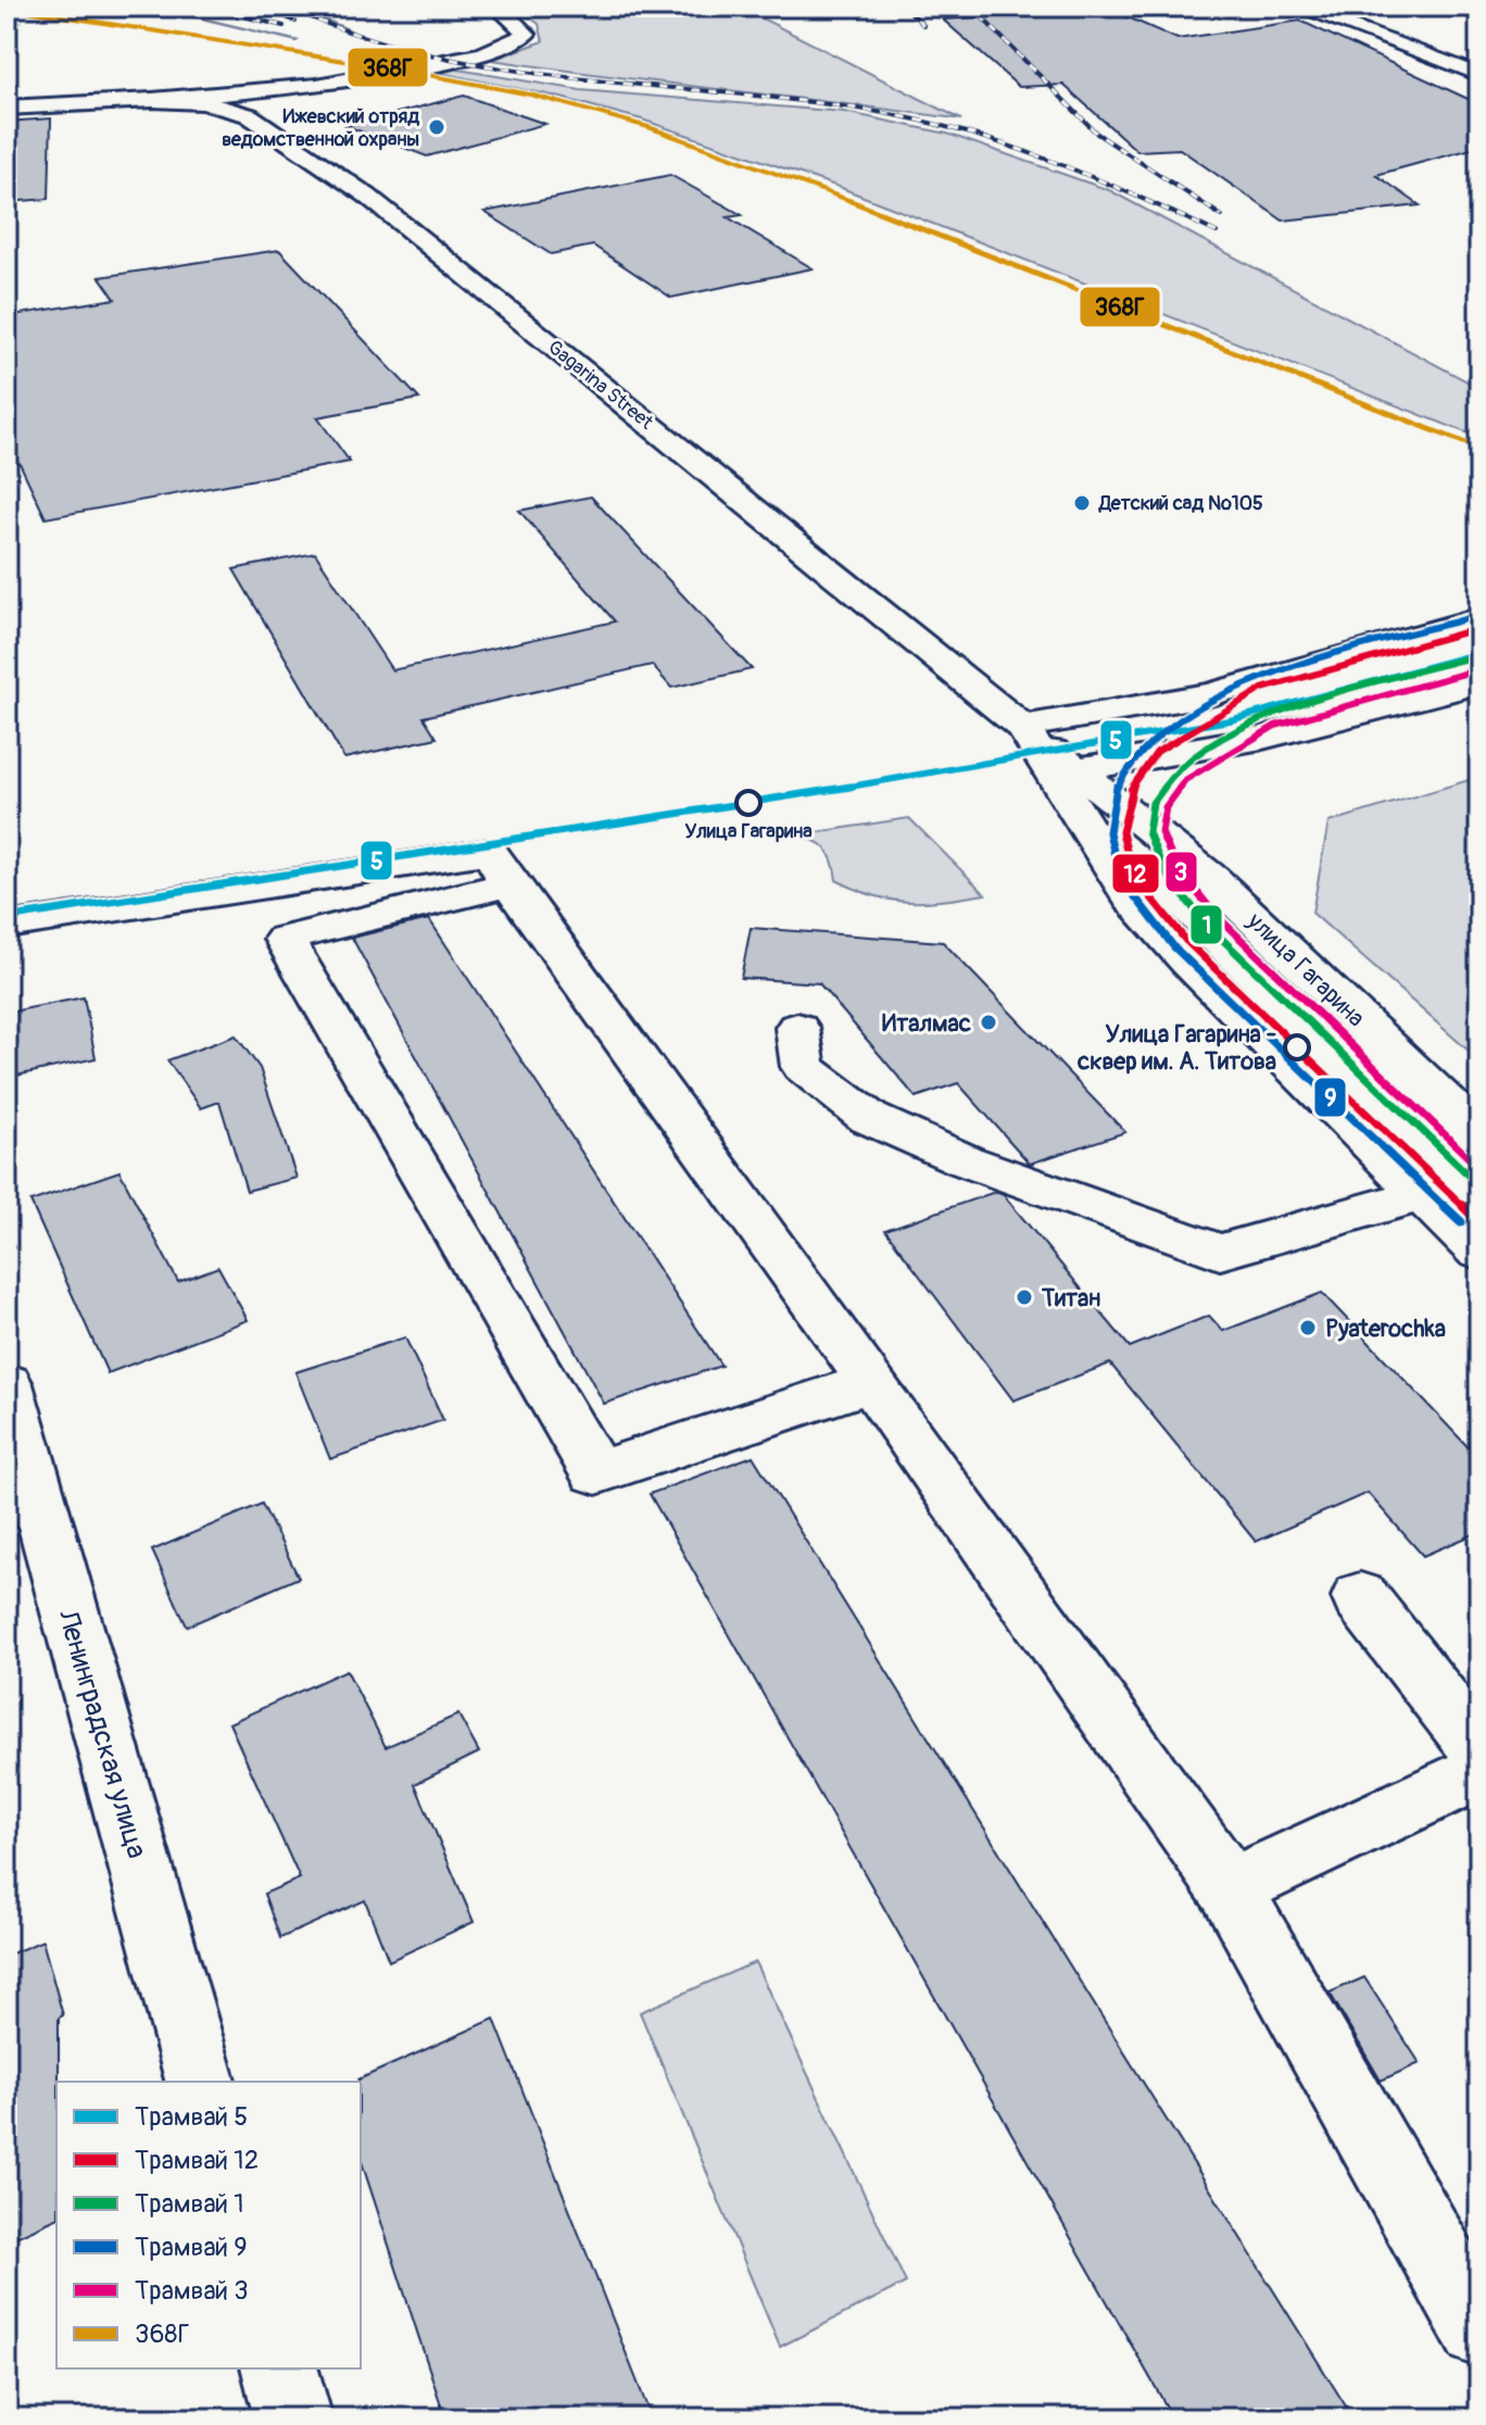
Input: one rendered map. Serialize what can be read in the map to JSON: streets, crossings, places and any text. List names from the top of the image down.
{
  "streets": {
    "street": ["Gagarina Street", "улица Гагарина", "Ленинградская улица"]
  },
  "crossings": [
    ["Gagarina Street", "улица Гагарина"]
  ],
  "places": [
    "Ижевский отряд ведомственной охраны",
    "Детский сад №105",
    "Улица Гагарина",
    "Италмас",
    "Улица Гагарина - сквер им. А. Титова",
    "Титан",
    "Pyaterochka"
  ],
  "lines": [
    "transit line 368Г",
    "tram line 9",
    "tram line 12",
    "tram line 5",
    "tram line 1",
    "tram line 3"
  ],
  "legend": [
    "Трамвай 5",
    "Трамвай 12",
    "Трамвай 1",
    "Трамвай 9",
    "Трамвай 3",
    "368Г"
  ]
}
